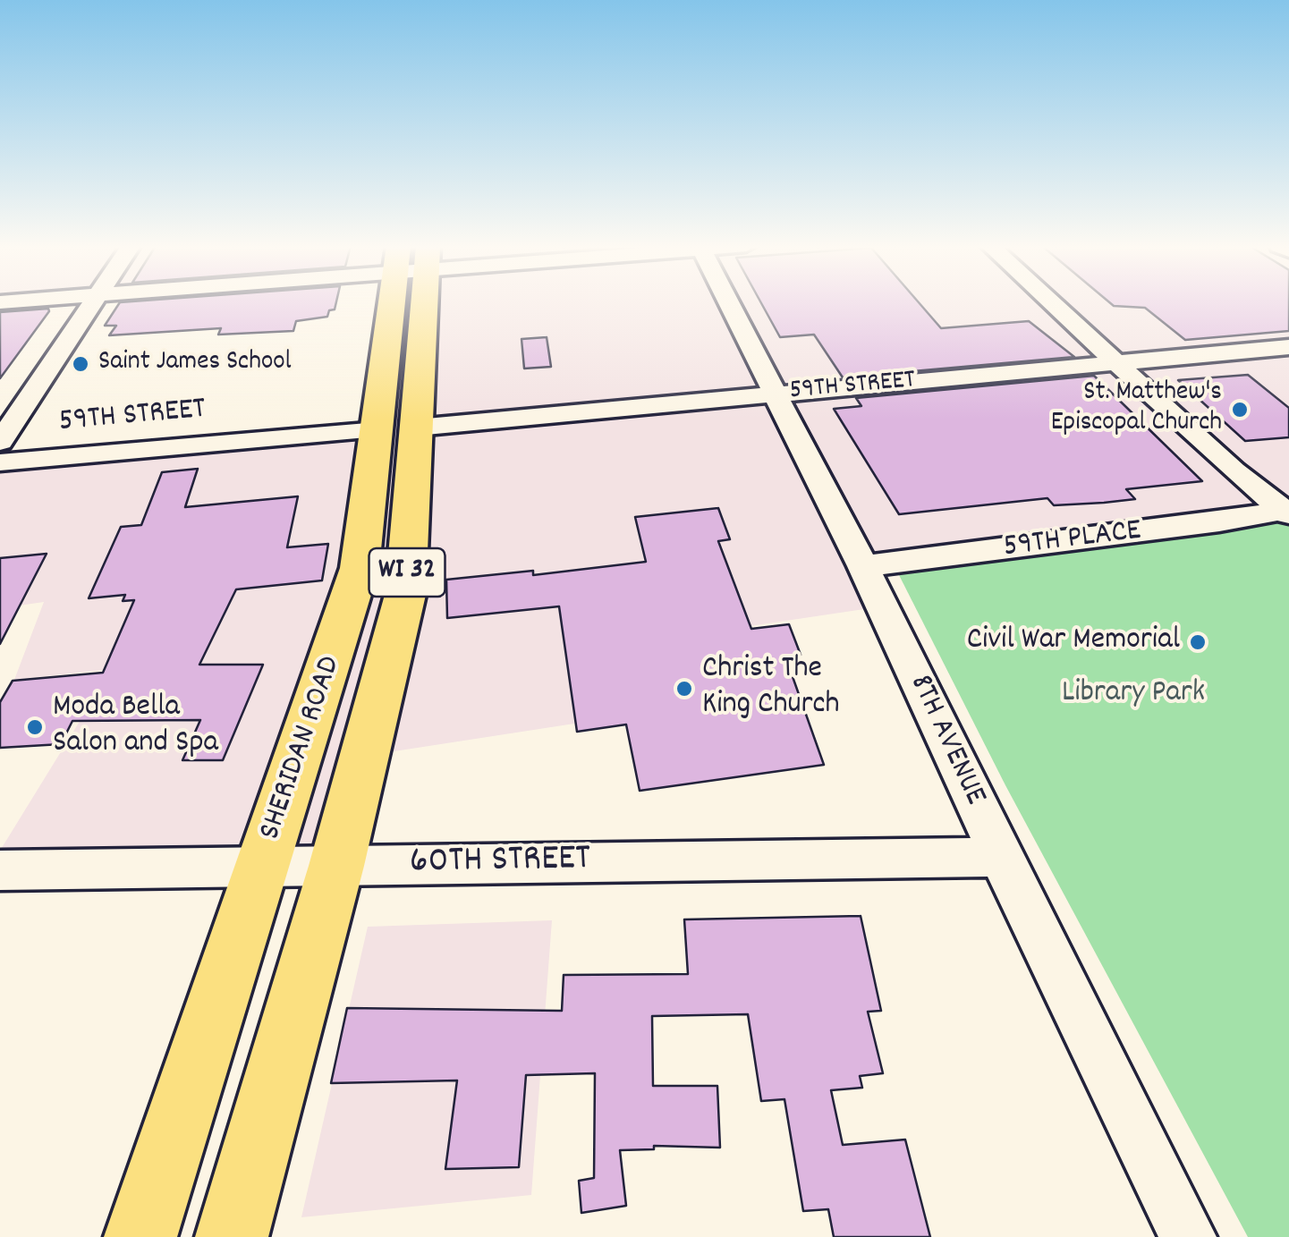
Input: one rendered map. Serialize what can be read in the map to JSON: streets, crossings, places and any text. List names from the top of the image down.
{
  "streets": {
    "main road": ["WI 32", "SHERIDAN ROAD"],
    "street": [
      "59TH STREET",
      "59TH PLACE",
      "8TH AVENUE",
      "60TH STREET"
    ]
  },
  "crossings": [
    ["59TH STREET", "8TH AVENUE"],
    ["59TH STREET", "SHERIDAN ROAD"],
    ["59TH PLACE", "8TH AVENUE"],
    ["8TH AVENUE", "60TH STREET"],
    ["SHERIDAN ROAD", "60TH STREET"]
  ],
  "parks": ["Library Park"],
  "places": [
    "Saint James School",
    "St. Matthew's Episcopal Church",
    "Civil War Memorial",
    "Christ The King Church",
    "Moda Bella Salon and Spa"
  ]
}
